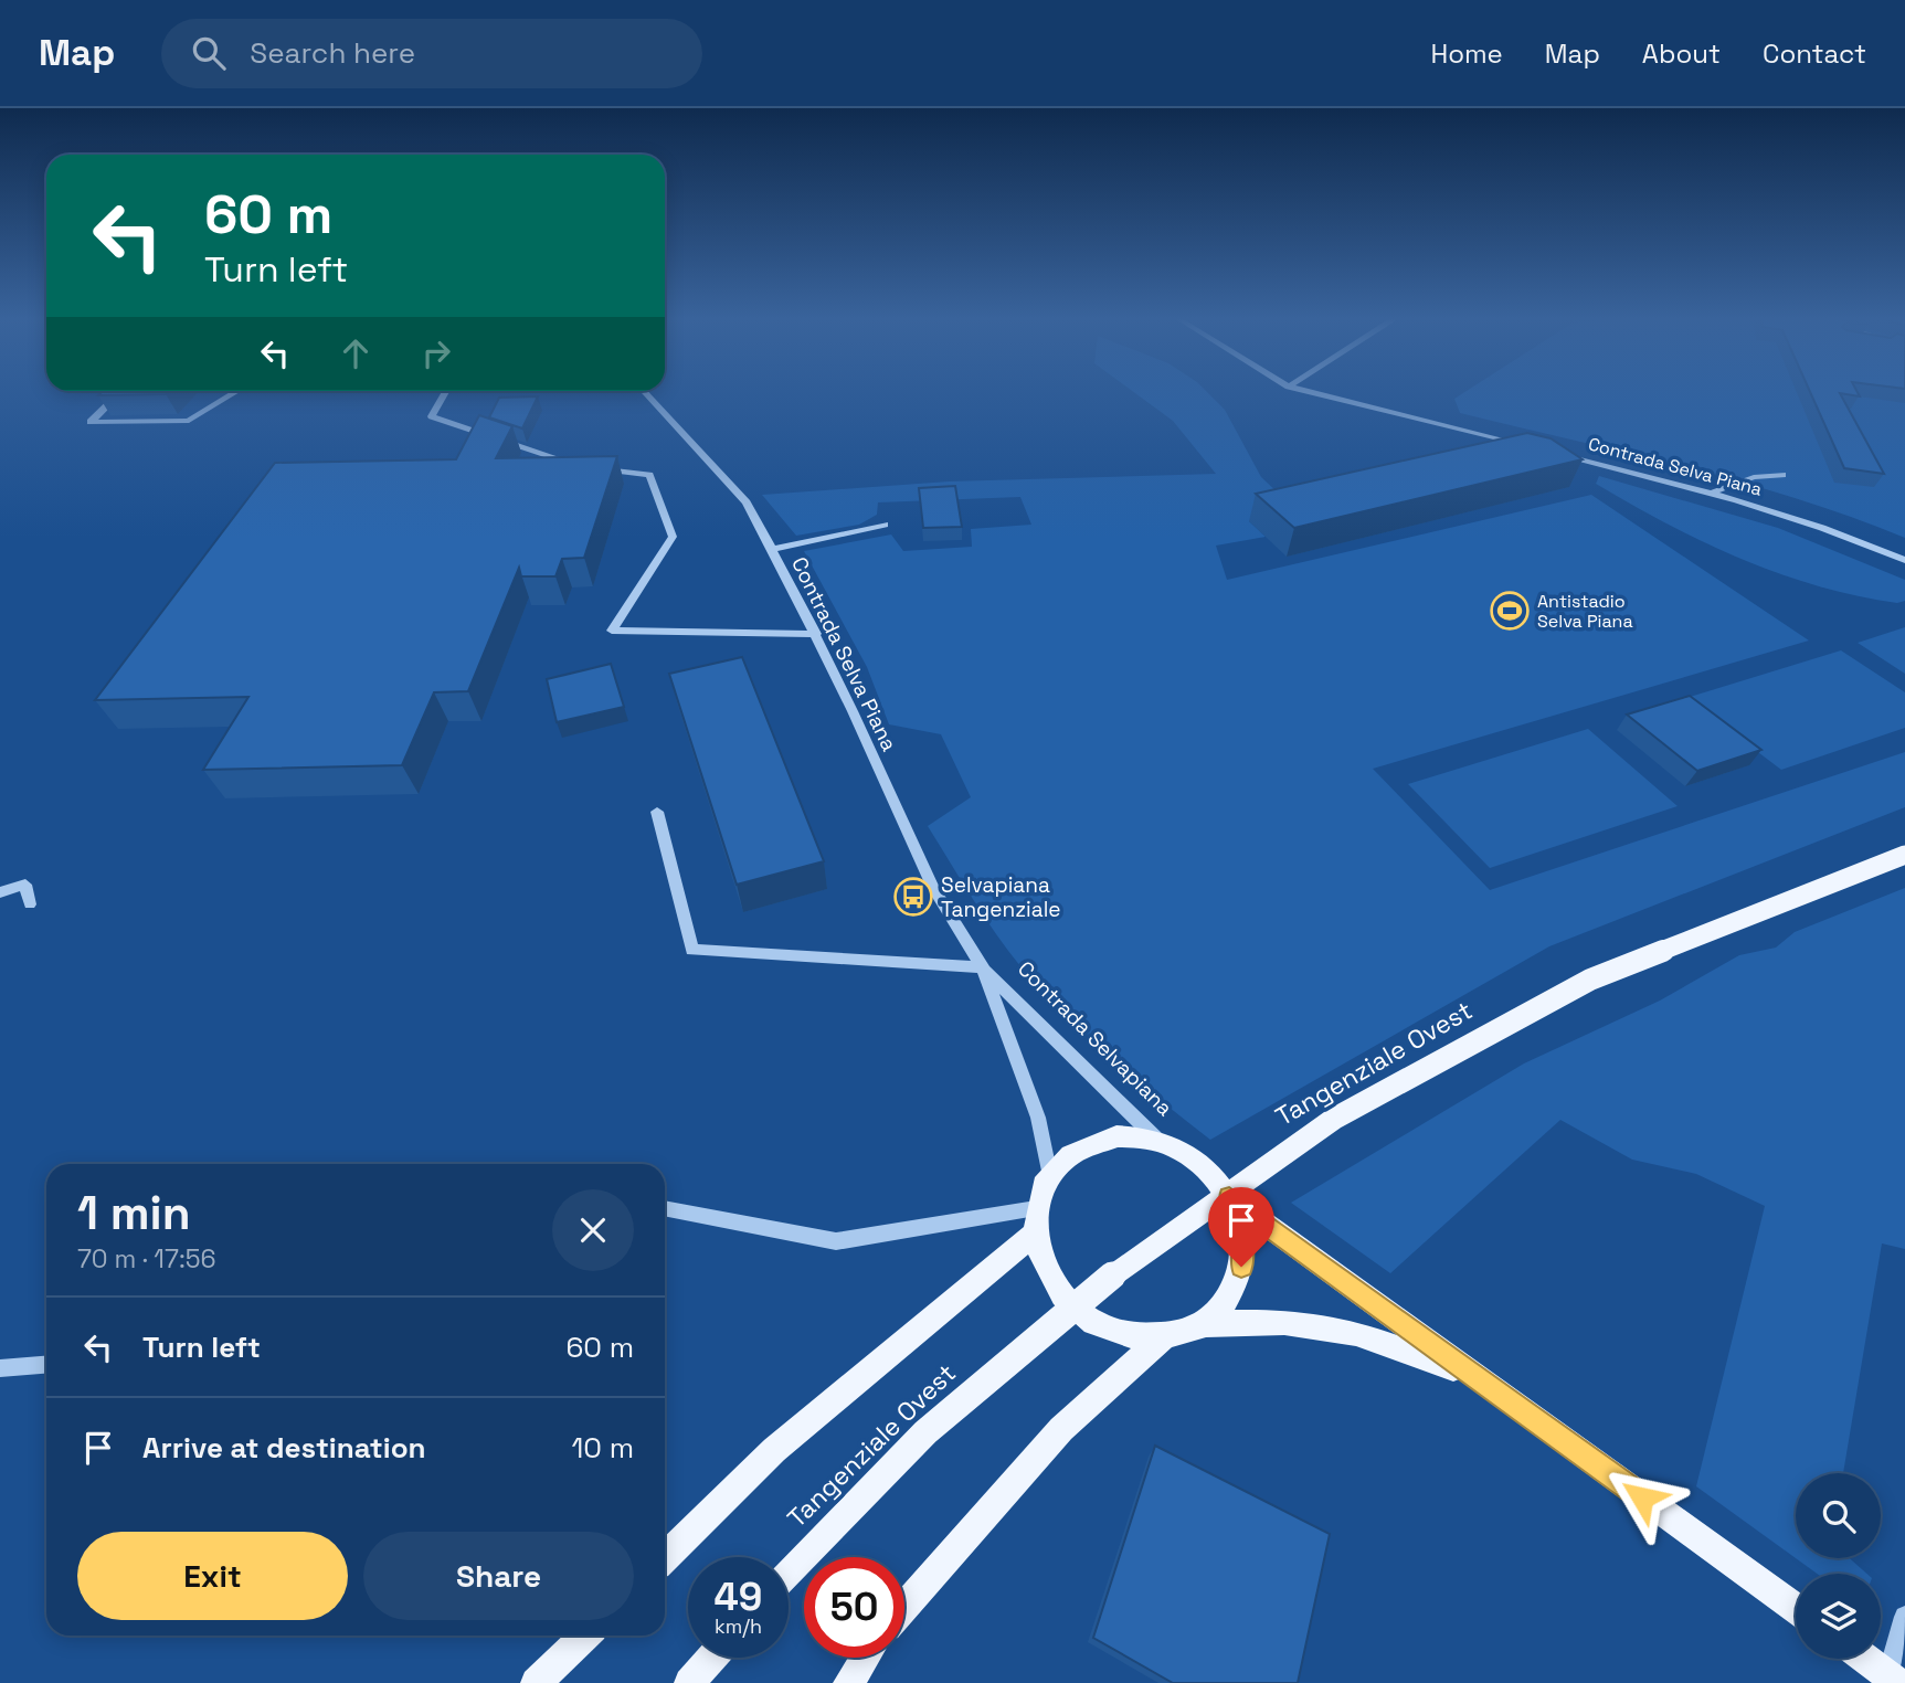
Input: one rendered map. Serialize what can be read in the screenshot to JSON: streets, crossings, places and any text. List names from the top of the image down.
{
  "streets": {
    "main road": ["Tangenziale Ovest"],
    "street": ["Contrada Selva Piana", "Contrada Selvapiana"]
  },
  "crossings": [
    ["Contrada Selva Piana", "Contrada Selvapiana"]
  ],
  "places": {
    "sports": ["Antistadio Selva Piana"],
    "bus stop": ["Selvapiana Tangenziale"]
  },
  "page": {
    "header": "Map",
    "search": "Search here",
    "nav": [
      "Home",
      "Map",
      "About",
      "Contact"
    ],
    "turn": ["60 m", "Turn left"],
    "heading": ["1 min", "70 m · 17:56"],
    "list": [
      {
        "name": "Turn left",
        "value": "60 m"
      },
      {
        "name": "Arrive at destination",
        "value": "10 m"
      }
    ],
    "buttons": ["Exit", "Share"],
    "speed": "49 km/h",
    "limit": "50"
  }
}
